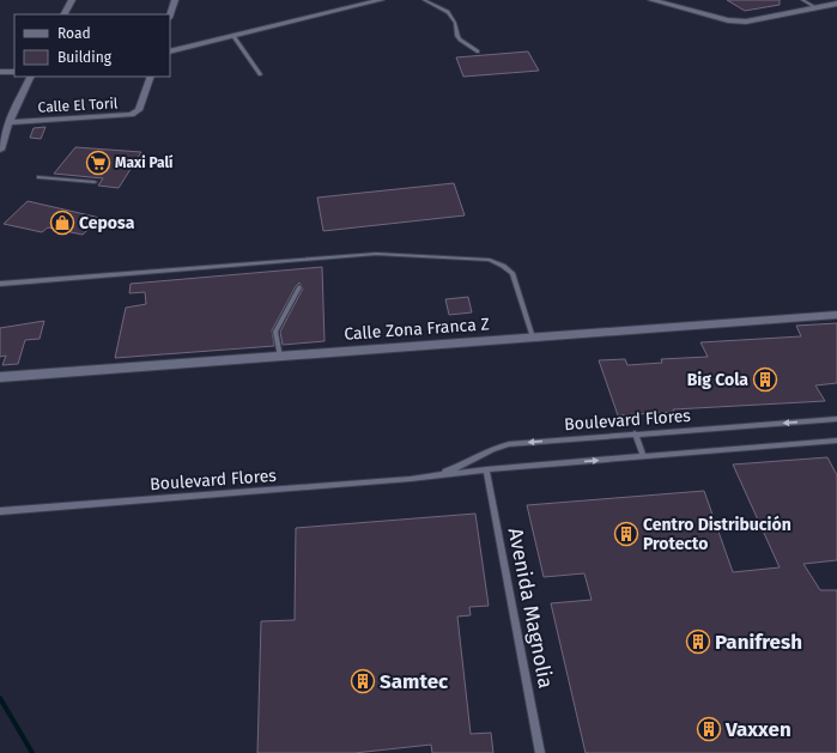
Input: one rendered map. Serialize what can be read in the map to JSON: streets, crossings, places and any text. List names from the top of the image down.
{
  "streets": {
    "street": ["Calle El Toril", "Calle Zona Franca Z"],
    "lane": ["Boulevard Flores", "Avenida Magnolia"]
  },
  "crossings": [
    ["Boulevard Flores", "Avenida Magnolia"]
  ],
  "places": {
    "supermarket": ["Maxi Palí"],
    "shop": ["Ceposa"],
    "building": [
      "Big Cola",
      "Centro Distribución Protecto",
      "Panifresh",
      "Samtec",
      "Vaxxen"
    ]
  },
  "legend": ["Road", "Building"]
}
